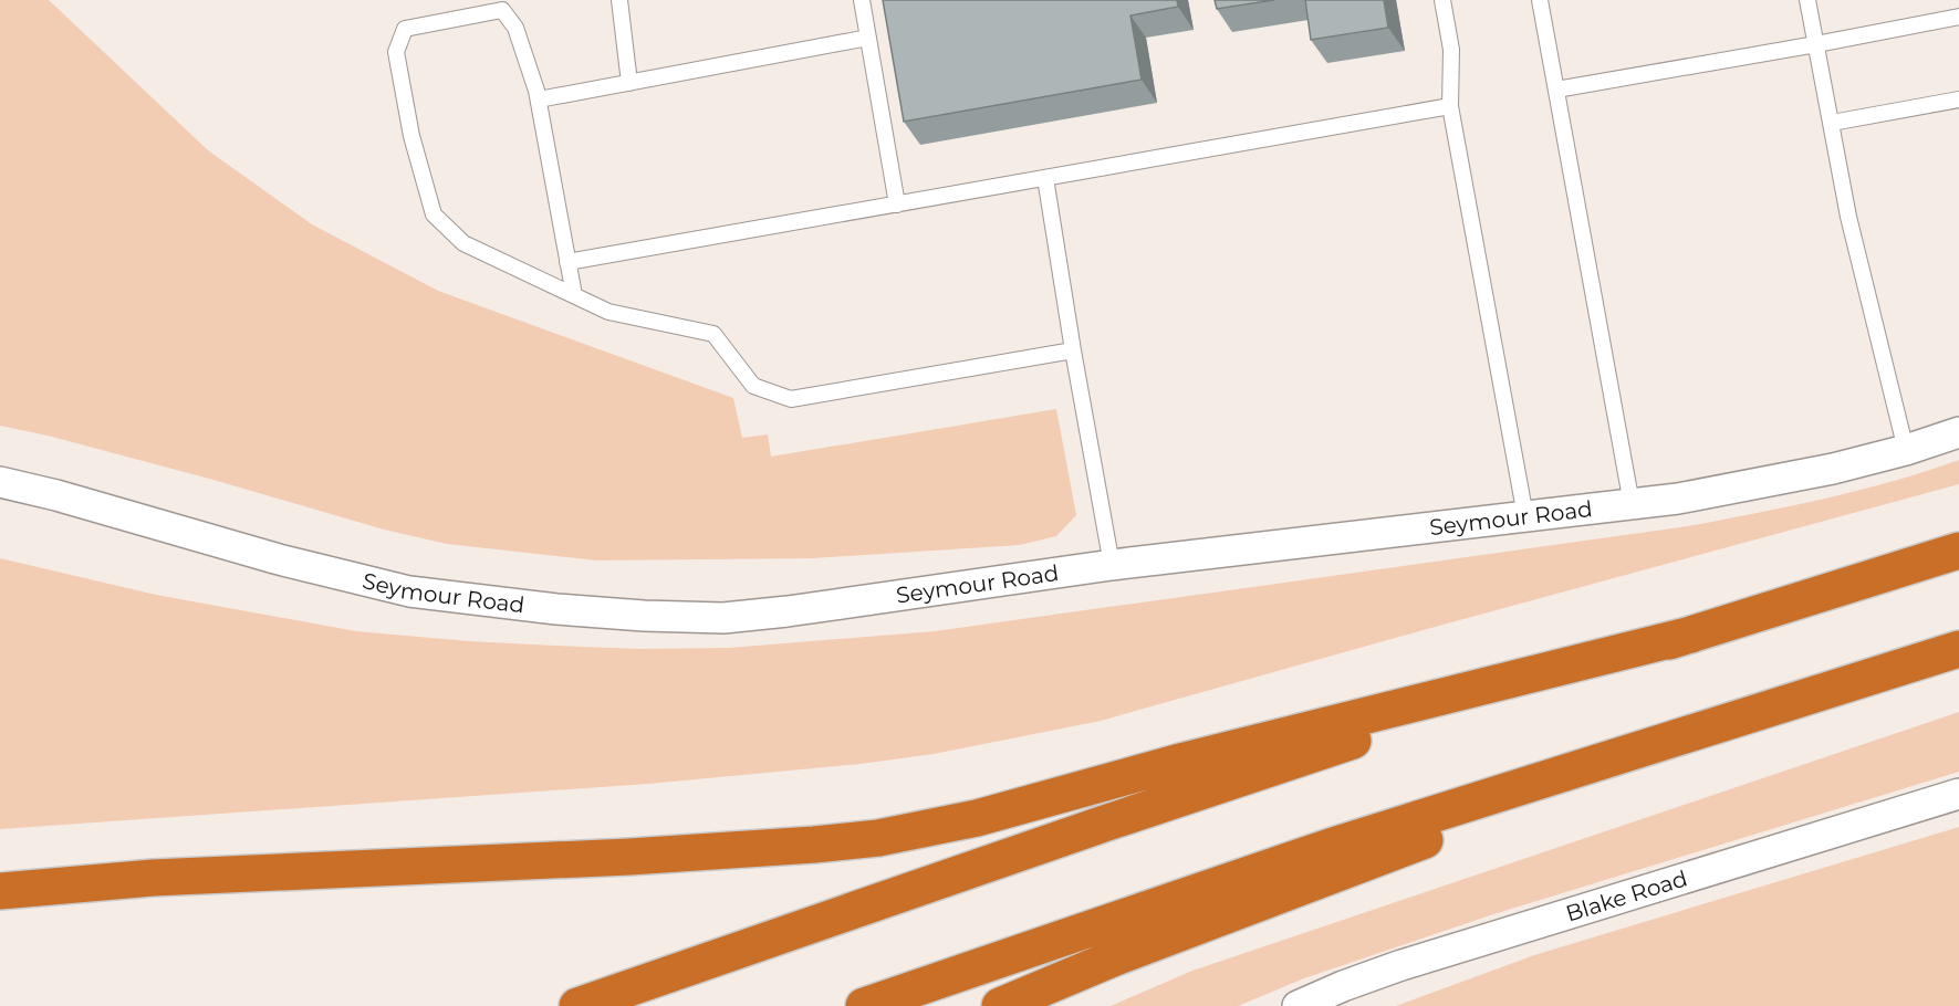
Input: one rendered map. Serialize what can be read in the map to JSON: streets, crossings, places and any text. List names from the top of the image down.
{
  "streets": {
    "street": ["Seymour Road", "Blake Road"]
  }
}
